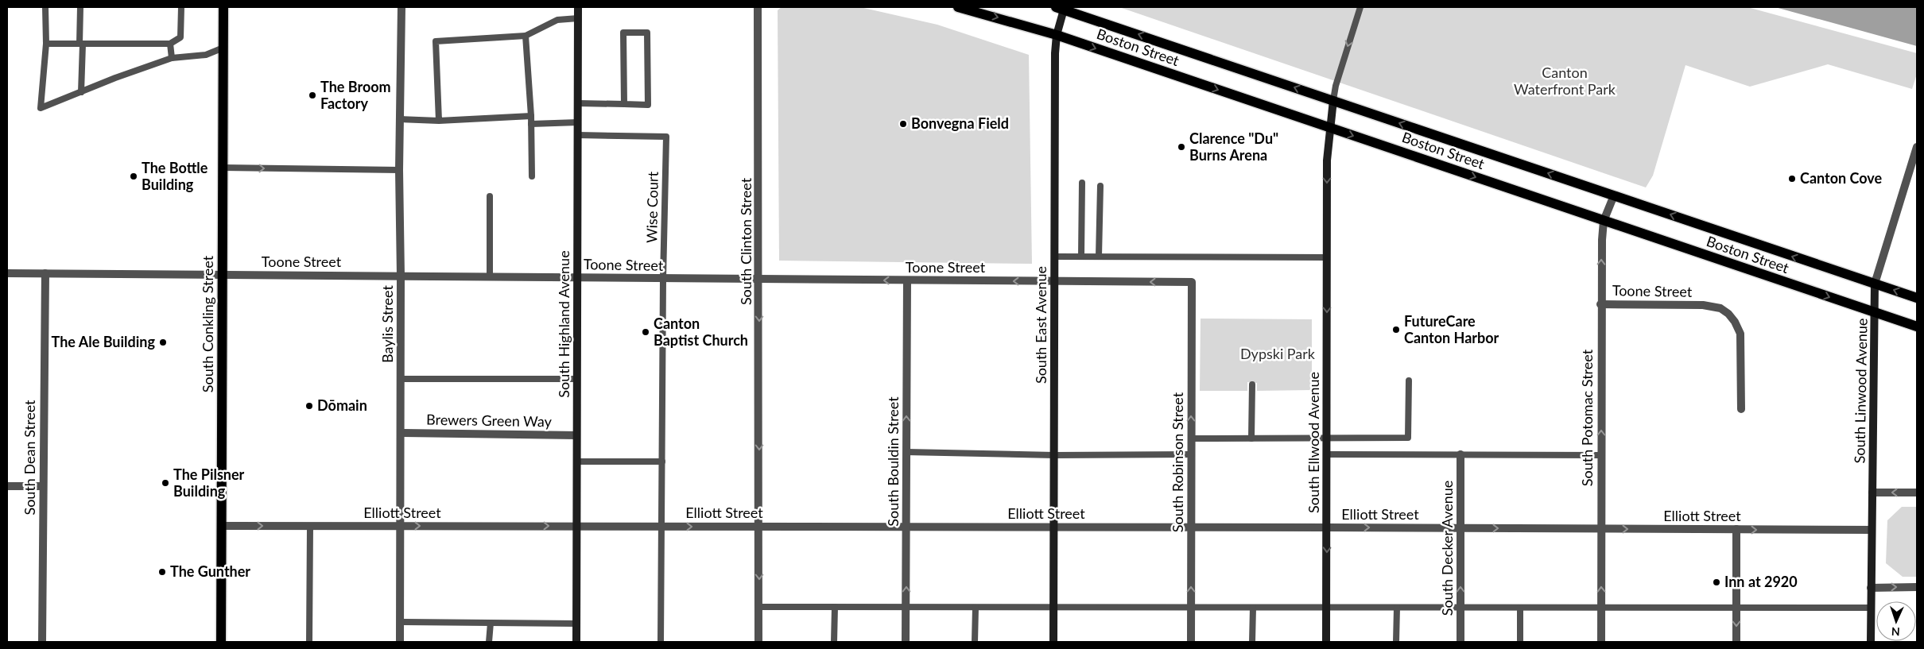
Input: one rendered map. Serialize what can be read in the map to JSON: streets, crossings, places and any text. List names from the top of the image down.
{
  "streets": {
    "main road": ["Boston Street", "South Conkling Street"],
    "street": [
      "South Clinton Street",
      "Toone Street",
      "Baylis Street",
      "South Highland Avenue",
      "South East Avenue",
      "South Linwood Avenue",
      "South Potomac Street",
      "Brewers Green Way",
      "South Ellwood Avenue",
      "South Dean Street",
      "South Bouldin Street",
      "South Robinson Street",
      "Elliott Street",
      "South Decker Avenue"
    ],
    "lane": ["Wise Court"]
  },
  "crossings": [
    ["Boston Street", "South East Avenue"],
    ["Boston Street", "South Linwood Avenue"],
    ["Boston Street", "South Potomac Street"],
    ["Boston Street", "South Ellwood Avenue"],
    ["Wise Court", "Toone Street"],
    ["Wise Court", "South Highland Avenue"],
    ["Wise Court", "Elliott Street"],
    ["South Clinton Street", "Toone Street"],
    ["South Clinton Street", "Elliott Street"],
    ["Toone Street", "South Conkling Street"],
    ["Toone Street", "Baylis Street"],
    ["Toone Street", "South Highland Avenue"],
    ["Toone Street", "South East Avenue"],
    ["Toone Street", "South Potomac Street"],
    ["Toone Street", "South Dean Street"],
    ["Toone Street", "South Bouldin Street"],
    ["Toone Street", "South Robinson Street"],
    ["South Conkling Street", "Elliott Street"],
    ["Baylis Street", "Brewers Green Way"],
    ["Baylis Street", "Elliott Street"],
    ["South Highland Avenue", "Brewers Green Way"],
    ["South Highland Avenue", "Elliott Street"],
    ["South East Avenue", "Elliott Street"],
    ["South Linwood Avenue", "Elliott Street"],
    ["South Potomac Street", "Elliott Street"],
    ["South Ellwood Avenue", "Elliott Street"],
    ["South Bouldin Street", "Elliott Street"],
    ["South Robinson Street", "Elliott Street"],
    ["Elliott Street", "South Decker Avenue"]
  ],
  "one_way": [
    "South Clinton Street",
    "South Potomac Street",
    "South Ellwood Avenue",
    "South Bouldin Street",
    "South Robinson Street",
    "Elliott Street",
    "South Decker Avenue"
  ],
  "parks": ["Canton Waterfront Park", "Dypski Park"],
  "places": [
    "The Broom Factory",
    "Bonvegna Field",
    "Clarence \"Du\" Burns Arena",
    "The Bottle Building",
    "Canton Cove",
    "FutureCare Canton Harbor",
    "Canton Baptist Church",
    "The Ale Building",
    "Dōmain",
    "The Pilsner Building",
    "The Gunther",
    "Inn at 2920"
  ],
  "north": "bottom"
}
